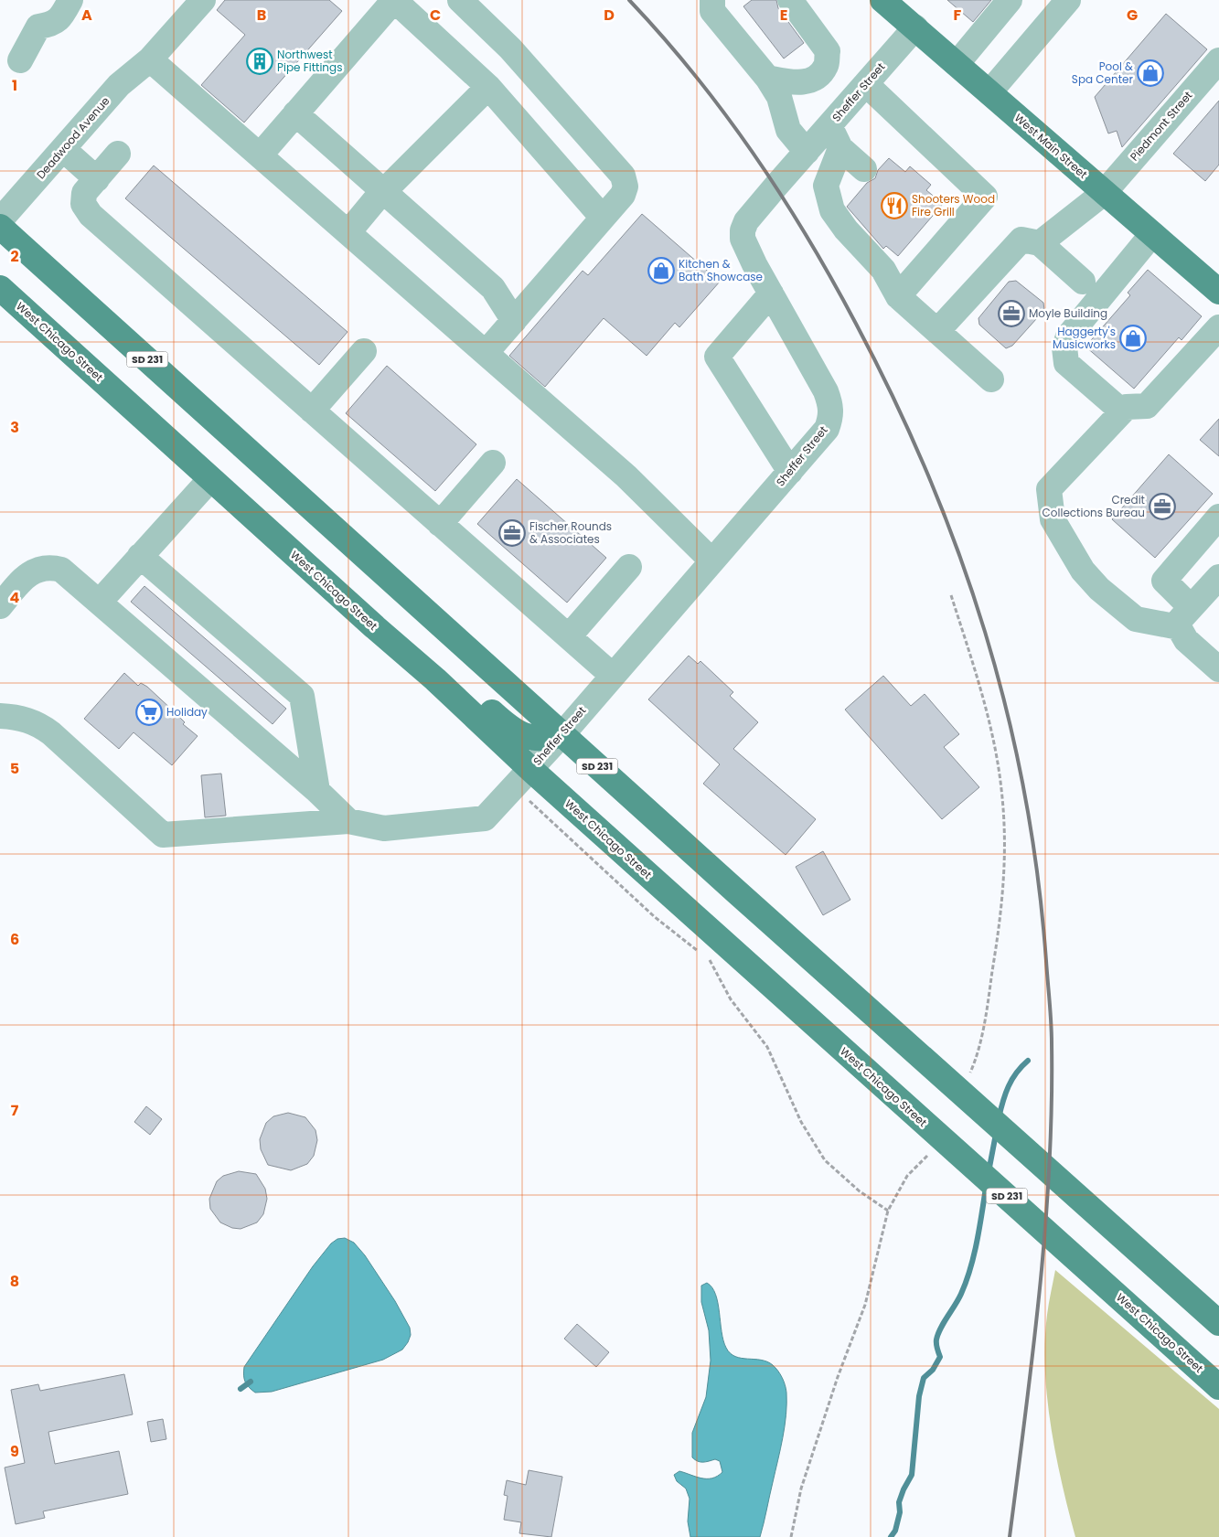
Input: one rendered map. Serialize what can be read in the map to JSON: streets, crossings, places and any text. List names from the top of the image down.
{
  "streets": {
    "main road": ["West Main Street", "West Chicago Street", "SD 231"],
    "street": ["Sheffer Street", "Piedmont Street", "Deadwood Avenue"]
  },
  "crossings": [
    ["Sheffer Street", "West Main Street"],
    ["Sheffer Street", "West Chicago Street"],
    ["Sheffer Street", "SD 231"],
    ["Piedmont Street", "West Main Street"]
  ],
  "places": {
    "building": ["Northwest Pipe Fittings"],
    "shop": ["Pool & Spa Center", "Kitchen & Bath Showcase", "Haggerty's Musicworks"],
    "restaurant": ["Shooters Wood Fire Grill"],
    "office": ["Moyle Building", "Credit Collections Bureau", "Fischer Rounds & Associates"],
    "supermarket": ["Holiday"]
  },
  "grid": {
    "columns": [
      "A",
      "B",
      "C",
      "D",
      "E",
      "F",
      "G"
    ],
    "rows": [
      "1",
      "2",
      "3",
      "4",
      "5",
      "6",
      "7",
      "8",
      "9"
    ]
  }
}
